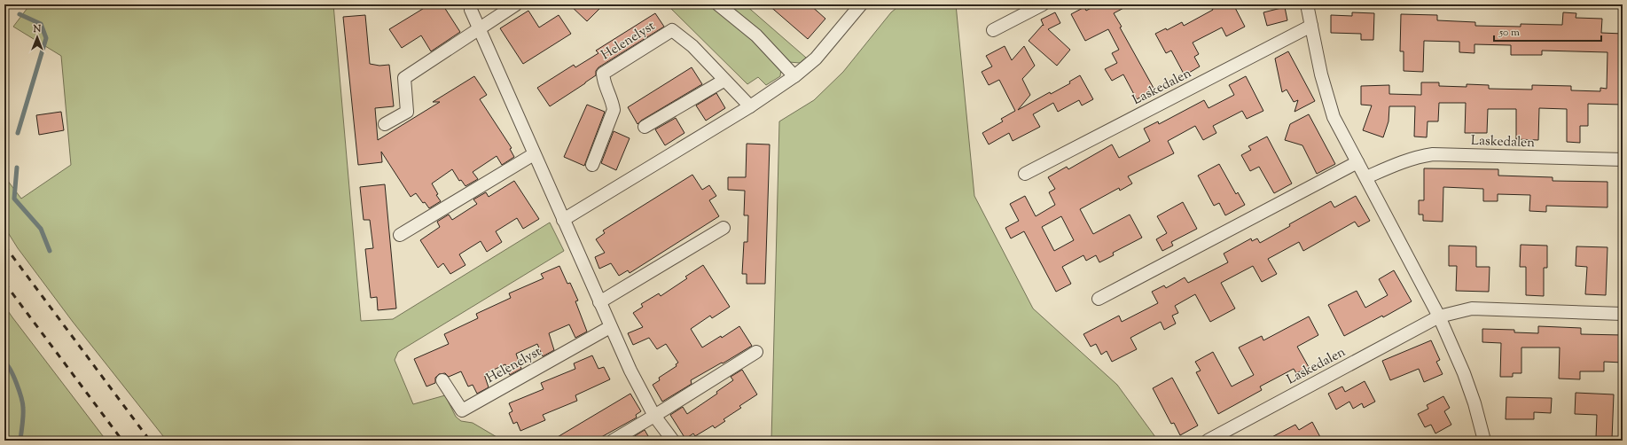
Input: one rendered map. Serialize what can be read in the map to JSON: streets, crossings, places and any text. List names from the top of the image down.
{
  "streets": {
    "street": ["Helenelyst", "Laskedalen"]
  },
  "scale_bar": "50 m",
  "north": "top"
}
